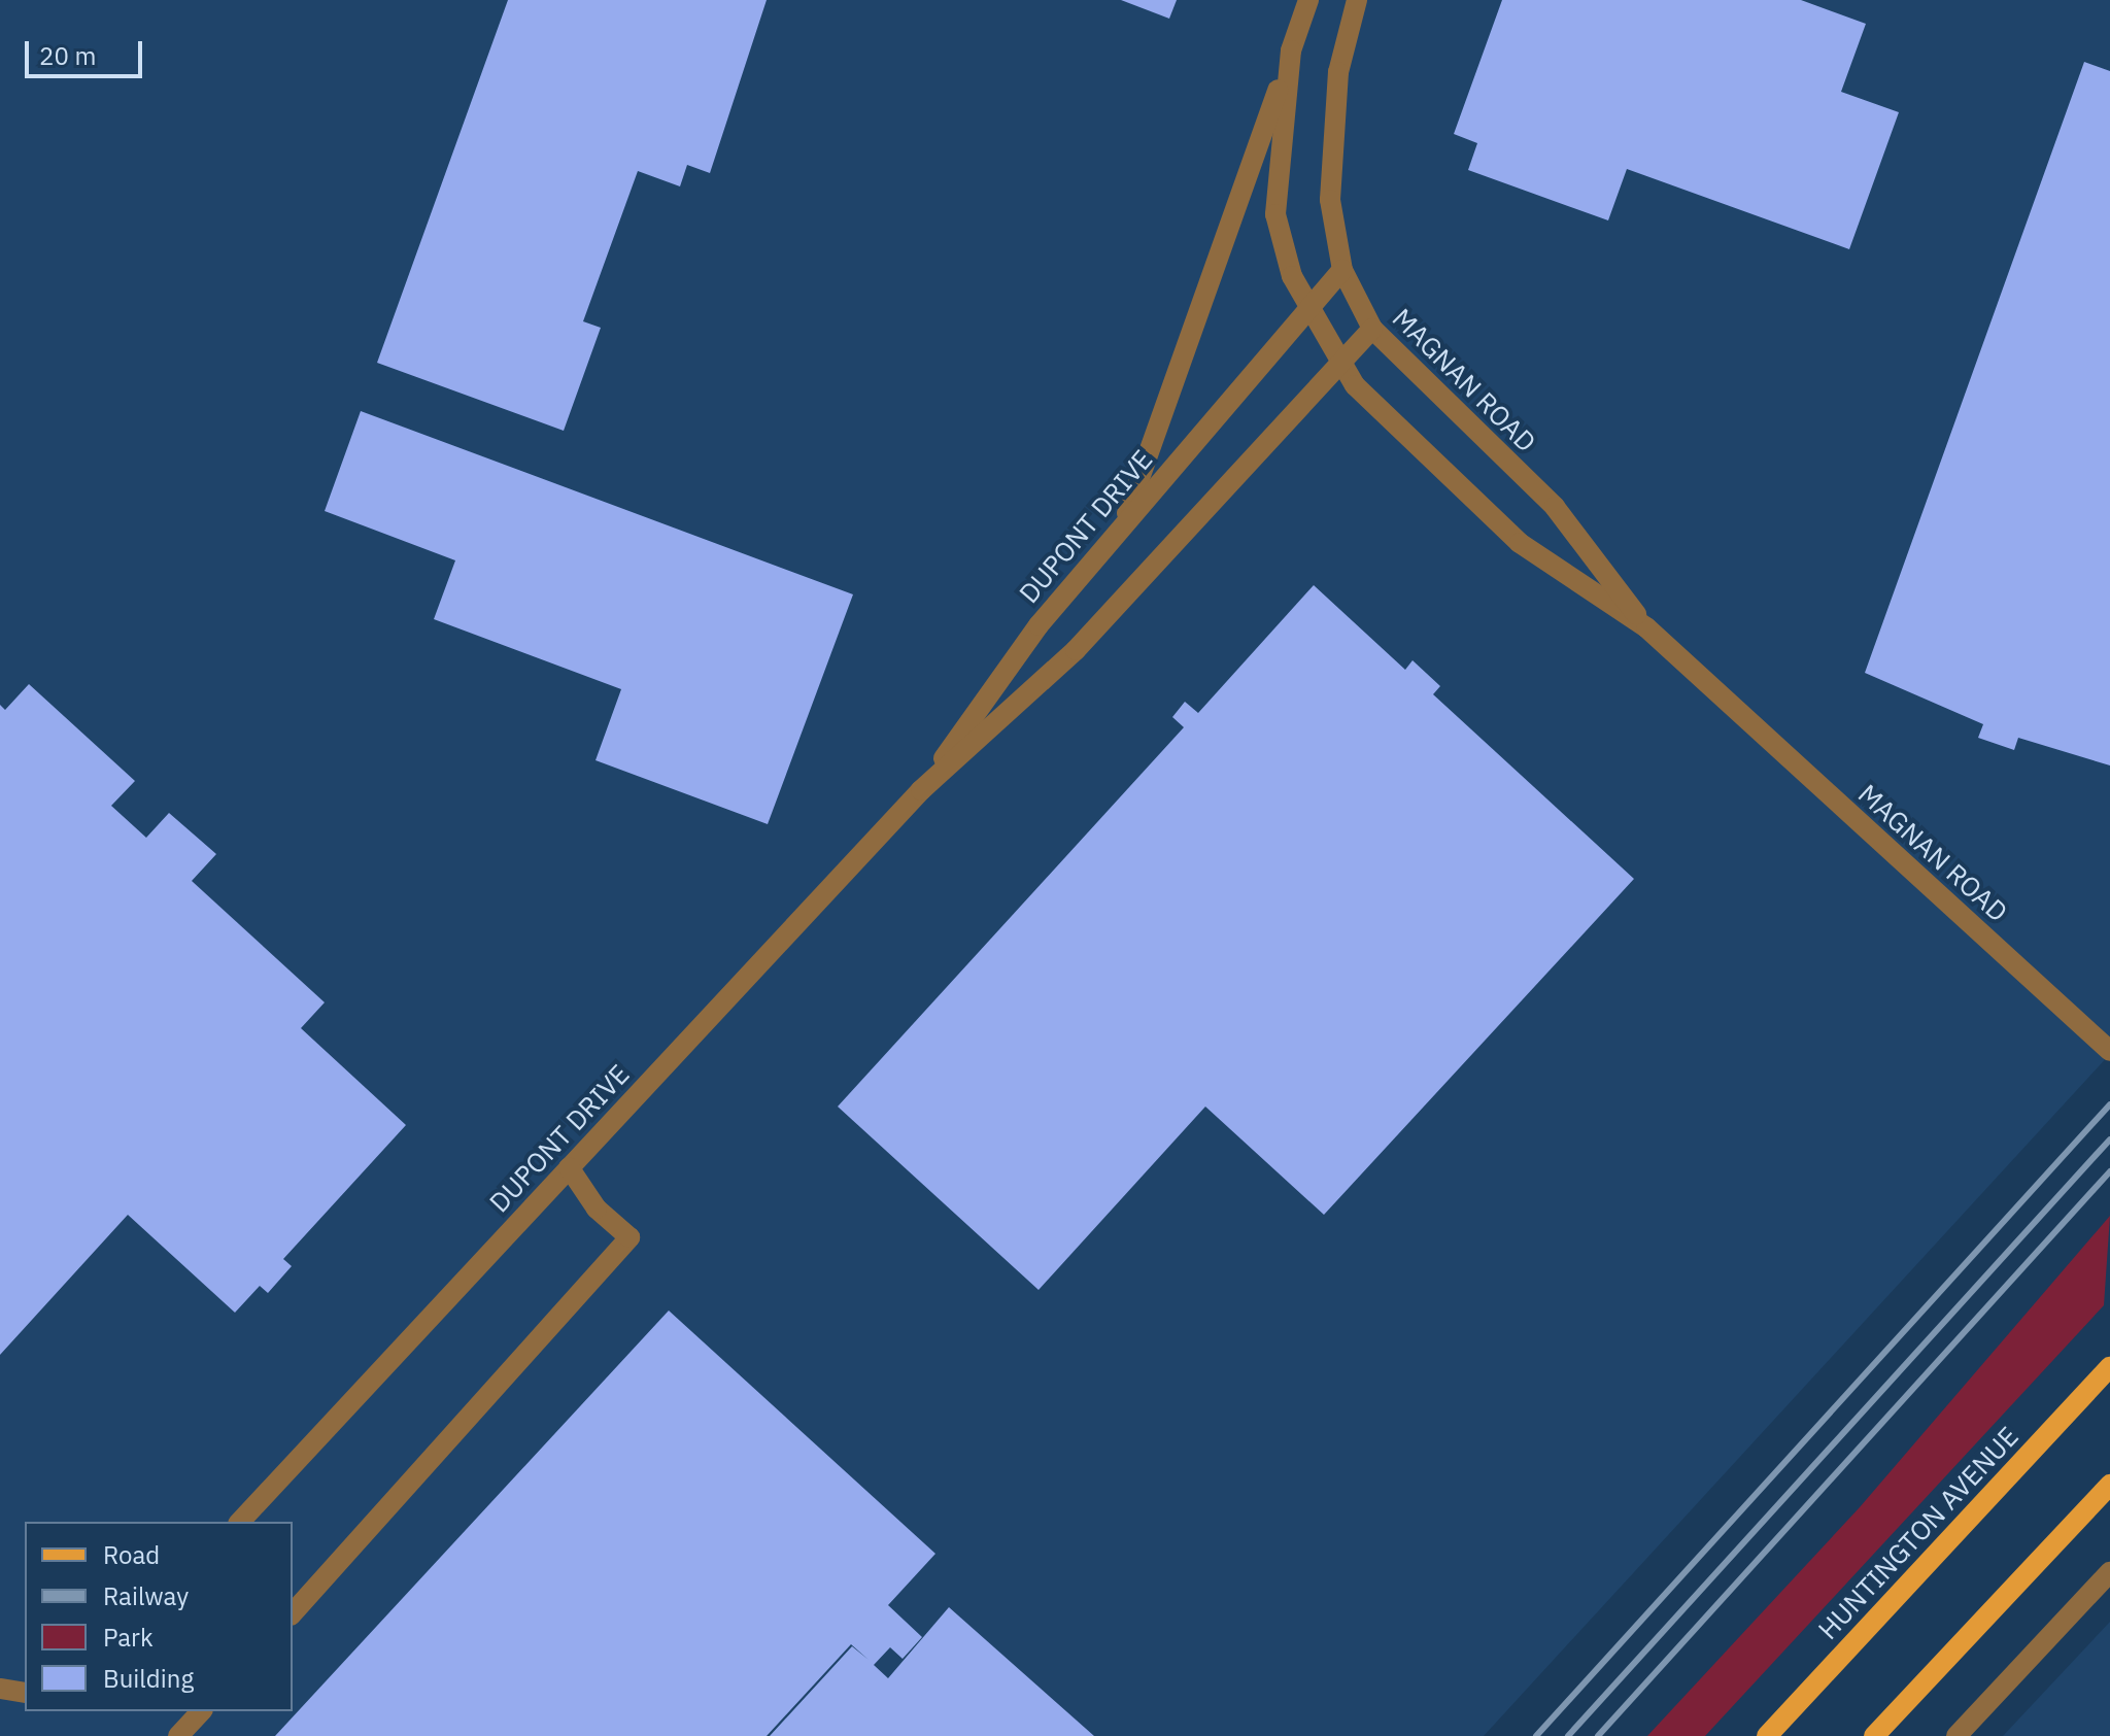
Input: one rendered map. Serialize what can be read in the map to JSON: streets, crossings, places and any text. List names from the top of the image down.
{
  "streets": {
    "main road": ["HUNTINGTON AVENUE"],
    "street": ["MAGNAN ROAD", "DUPONT DRIVE"]
  },
  "crossings": [
    ["MAGNAN ROAD", "DUPONT DRIVE"]
  ],
  "legend": [
    "Road",
    "Railway",
    "Park",
    "Building"
  ],
  "scale_bar": "20 m"
}
